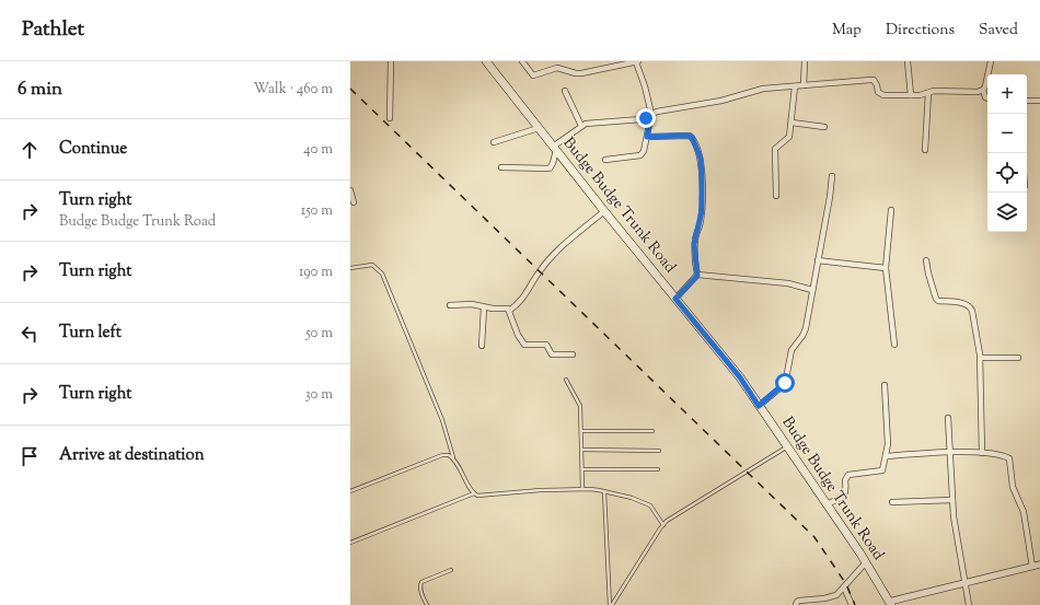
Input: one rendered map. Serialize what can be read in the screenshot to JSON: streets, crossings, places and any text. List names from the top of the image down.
{
  "streets": {
    "main road": ["Budge Budge Trunk Road"]
  },
  "page": {
    "header": "Pathlet",
    "nav": ["Map", "Directions", "Saved"],
    "heading": ["6 min", "Walk · 460 m"],
    "map_buttons": ["+", "−"],
    "list": [
      ["Continue", "40 m"],
      ["Turn right", "Budge Budge Trunk Road", "150 m"],
      ["Turn right", "190 m"],
      ["Turn left", "50 m"],
      ["Turn right", "30 m"],
      "Arrive at destination"
    ]
  }
}
